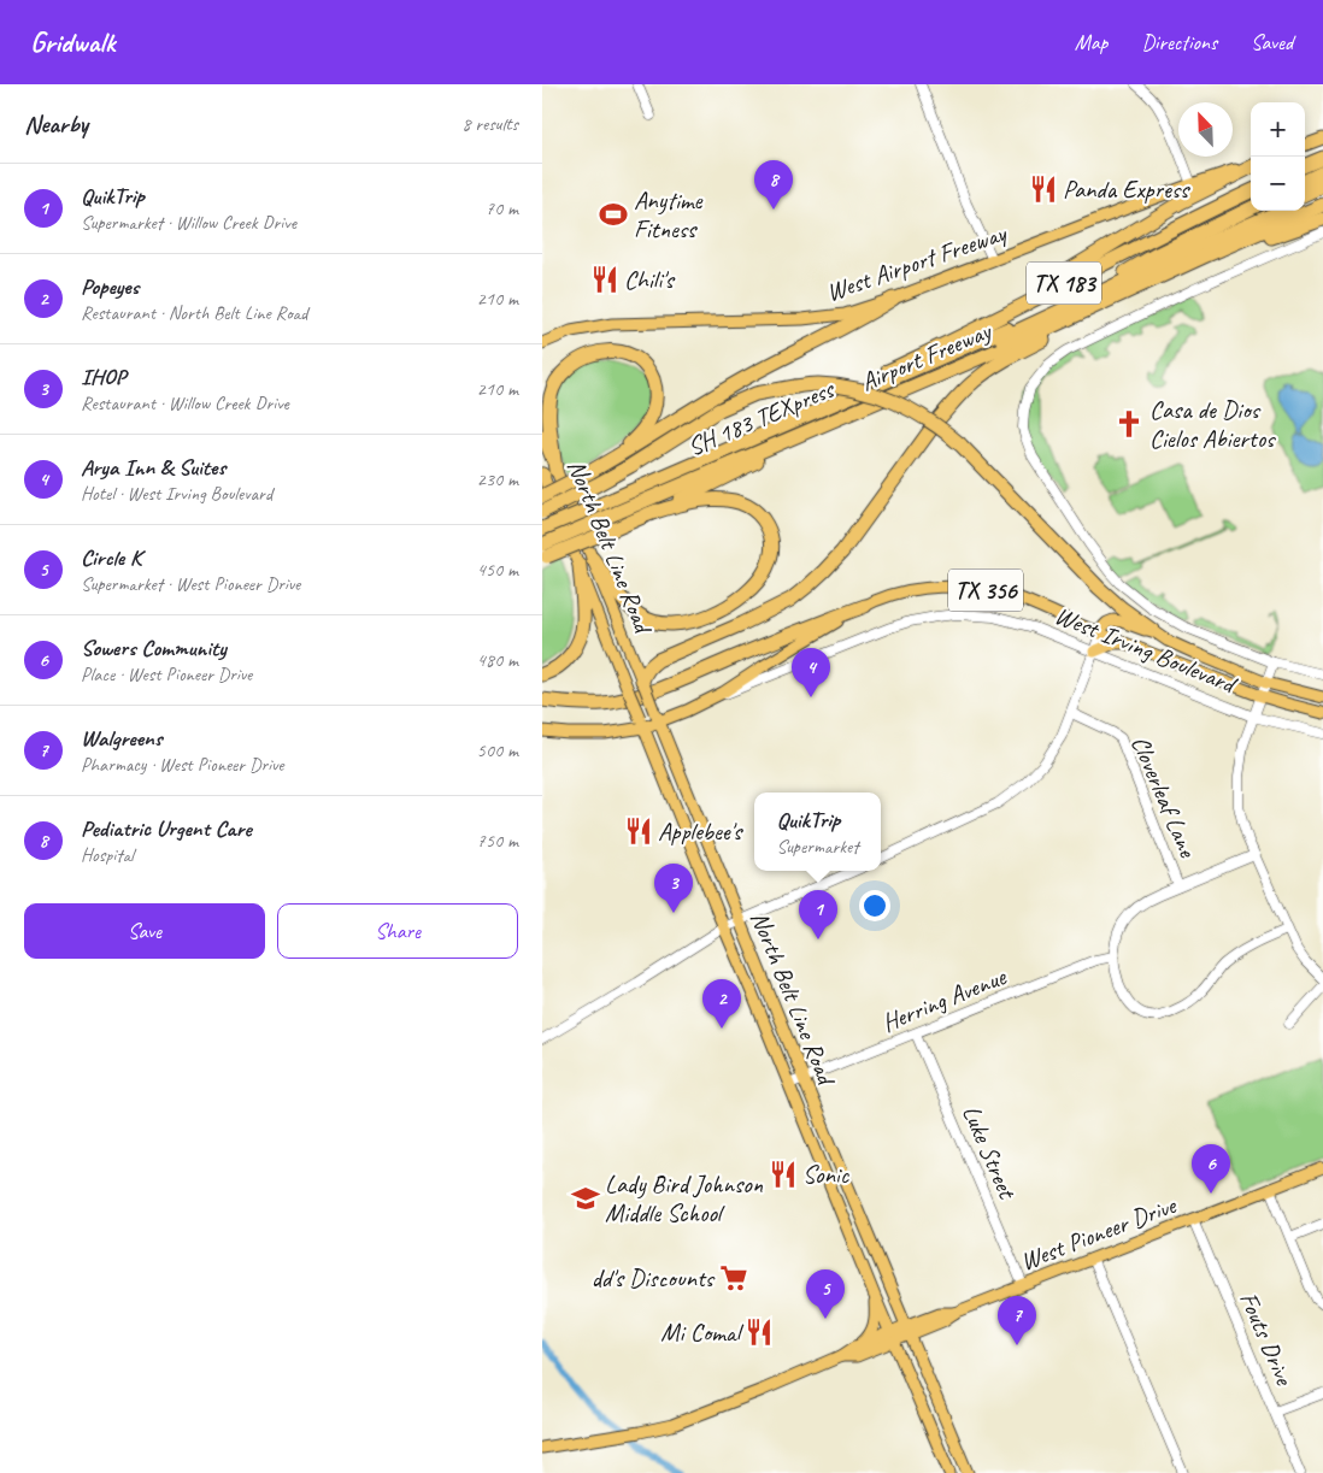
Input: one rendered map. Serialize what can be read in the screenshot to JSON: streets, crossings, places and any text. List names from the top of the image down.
{
  "streets": {
    "highway": ["TX 183", "Airport Freeway", "SH 183 TEXpress"],
    "main road": [
      "West Airport Freeway",
      "North Belt Line Road",
      "TX 356",
      "West Irving Boulevard",
      "West Pioneer Drive"
    ],
    "street": [
      "Cloverleaf Lane",
      "Herring Avenue",
      "Luke Street",
      "Fouts Drive"
    ]
  },
  "crossings": [
    ["Airport Freeway", "SH 183 TEXpress"],
    ["North Belt Line Road", "West Irving Boulevard"],
    ["North Belt Line Road", "Herring Avenue"],
    ["North Belt Line Road", "West Pioneer Drive"],
    ["Herring Avenue", "Luke Street"],
    ["Luke Street", "West Pioneer Drive"],
    ["West Pioneer Drive", "Fouts Drive"]
  ],
  "places": {
    "restaurant": [
      "Panda Express",
      "Chili's",
      "Applebee's",
      "Sonic",
      "Mi Comal"
    ],
    "sports": ["Anytime Fitness"],
    "church": ["Casa de Dios Cielos Abiertos"],
    "school or university": ["Lady Bird Johnson Middle School"],
    "supermarket": ["dd's Discounts"]
  },
  "north": "top left",
  "page": {
    "header": "Gridwalk",
    "nav": ["Map", "Directions", "Saved"],
    "heading": ["Nearby", "8 results"],
    "map_buttons": ["+", "−"],
    "pins": [
      "8",
      "4",
      "3",
      "1",
      "2",
      "6",
      "5",
      "7"
    ],
    "list": [
      {
        "mark": "1",
        "name": "QuikTrip",
        "note": "Supermarket · Willow Creek Drive",
        "value": "70 m"
      },
      {
        "mark": "2",
        "name": "Popeyes",
        "note": "Restaurant · North Belt Line Road",
        "value": "210 m"
      },
      {
        "mark": "3",
        "name": "IHOP",
        "note": "Restaurant · Willow Creek Drive",
        "value": "210 m"
      },
      {
        "mark": "4",
        "name": "Arya Inn & Suites",
        "note": "Hotel · West Irving Boulevard",
        "value": "230 m"
      },
      {
        "mark": "5",
        "name": "Circle K",
        "note": "Supermarket · West Pioneer Drive",
        "value": "450 m"
      },
      {
        "mark": "6",
        "name": "Sowers Community",
        "note": "Place · West Pioneer Drive",
        "value": "480 m"
      },
      {
        "mark": "7",
        "name": "Walgreens",
        "note": "Pharmacy · West Pioneer Drive",
        "value": "500 m"
      },
      {
        "mark": "8",
        "name": "Pediatric Urgent Care",
        "note": "Hospital",
        "value": "750 m"
      }
    ],
    "popup": ["QuikTrip", "Supermarket"],
    "buttons": ["Save", "Share"]
  }
}
